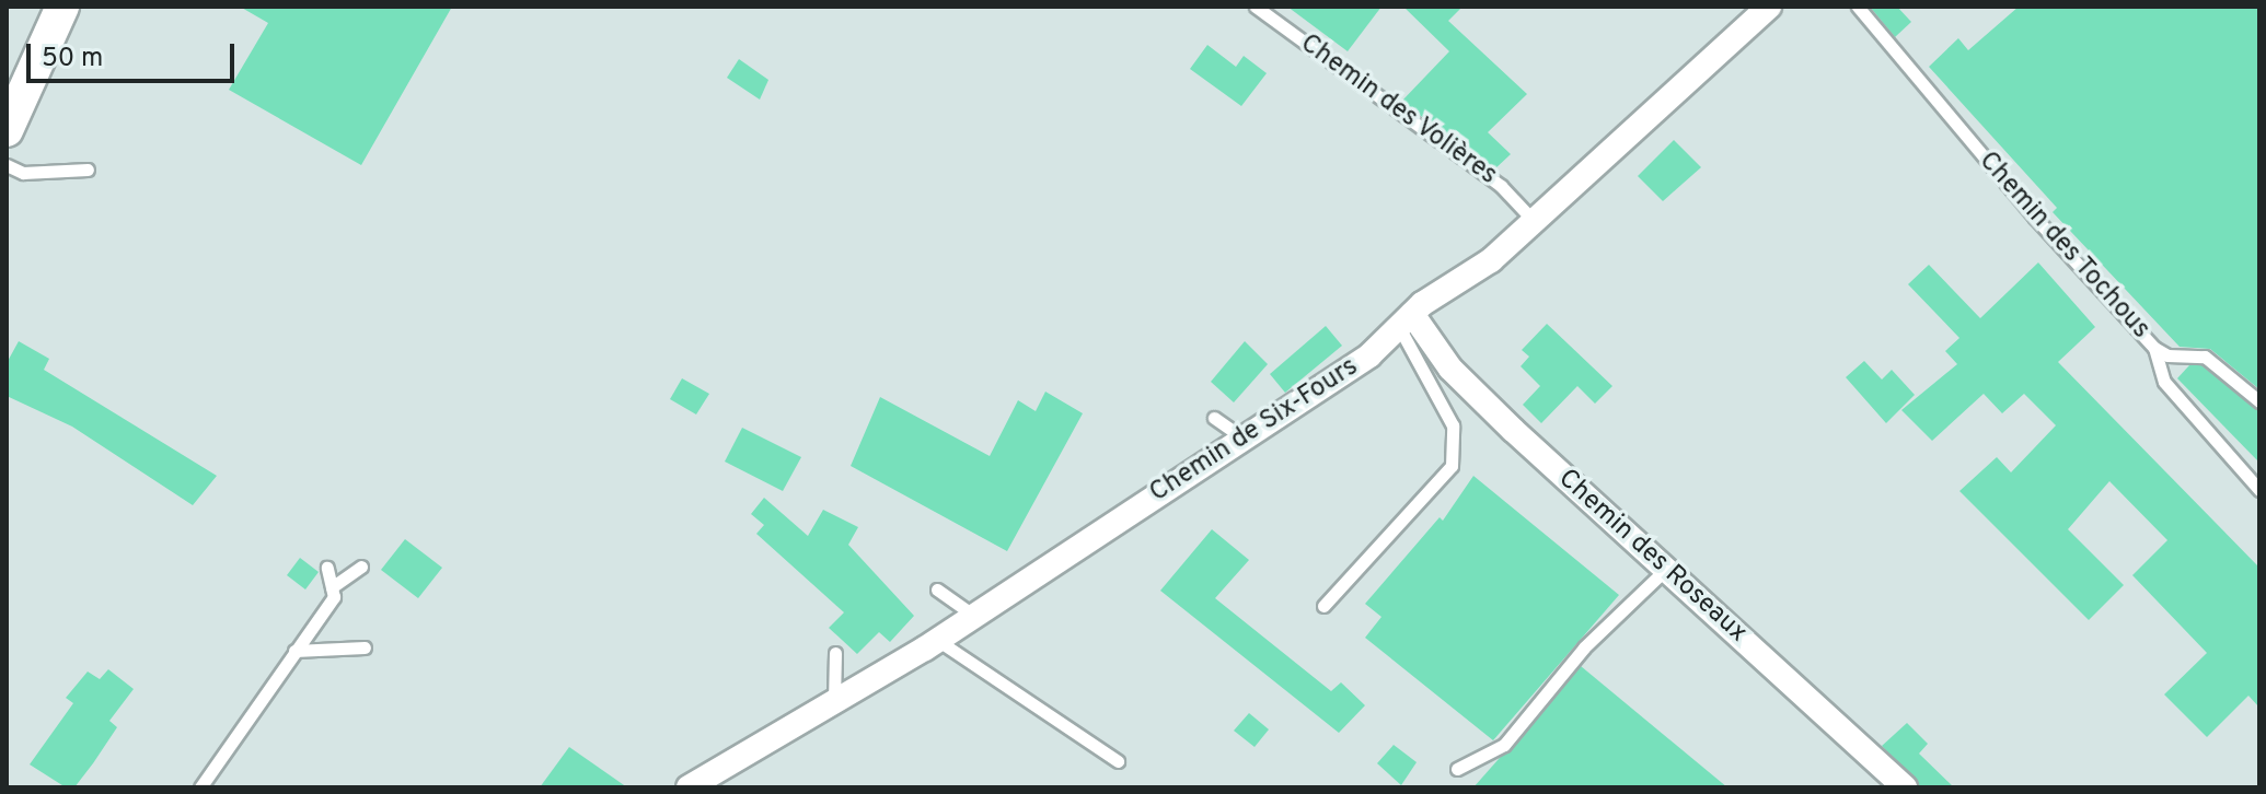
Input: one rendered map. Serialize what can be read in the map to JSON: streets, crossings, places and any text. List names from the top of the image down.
{
  "streets": {
    "street": ["Chemin de Six-Fours", "Chemin des Roseaux"],
    "lane": ["Chemin des Volières", "Chemin des Tochous"]
  },
  "crossings": [
    ["Chemin des Volières", "Chemin de Six-Fours"],
    ["Chemin de Six-Fours", "Chemin des Roseaux"]
  ],
  "scale_bar": "50 m"
}
